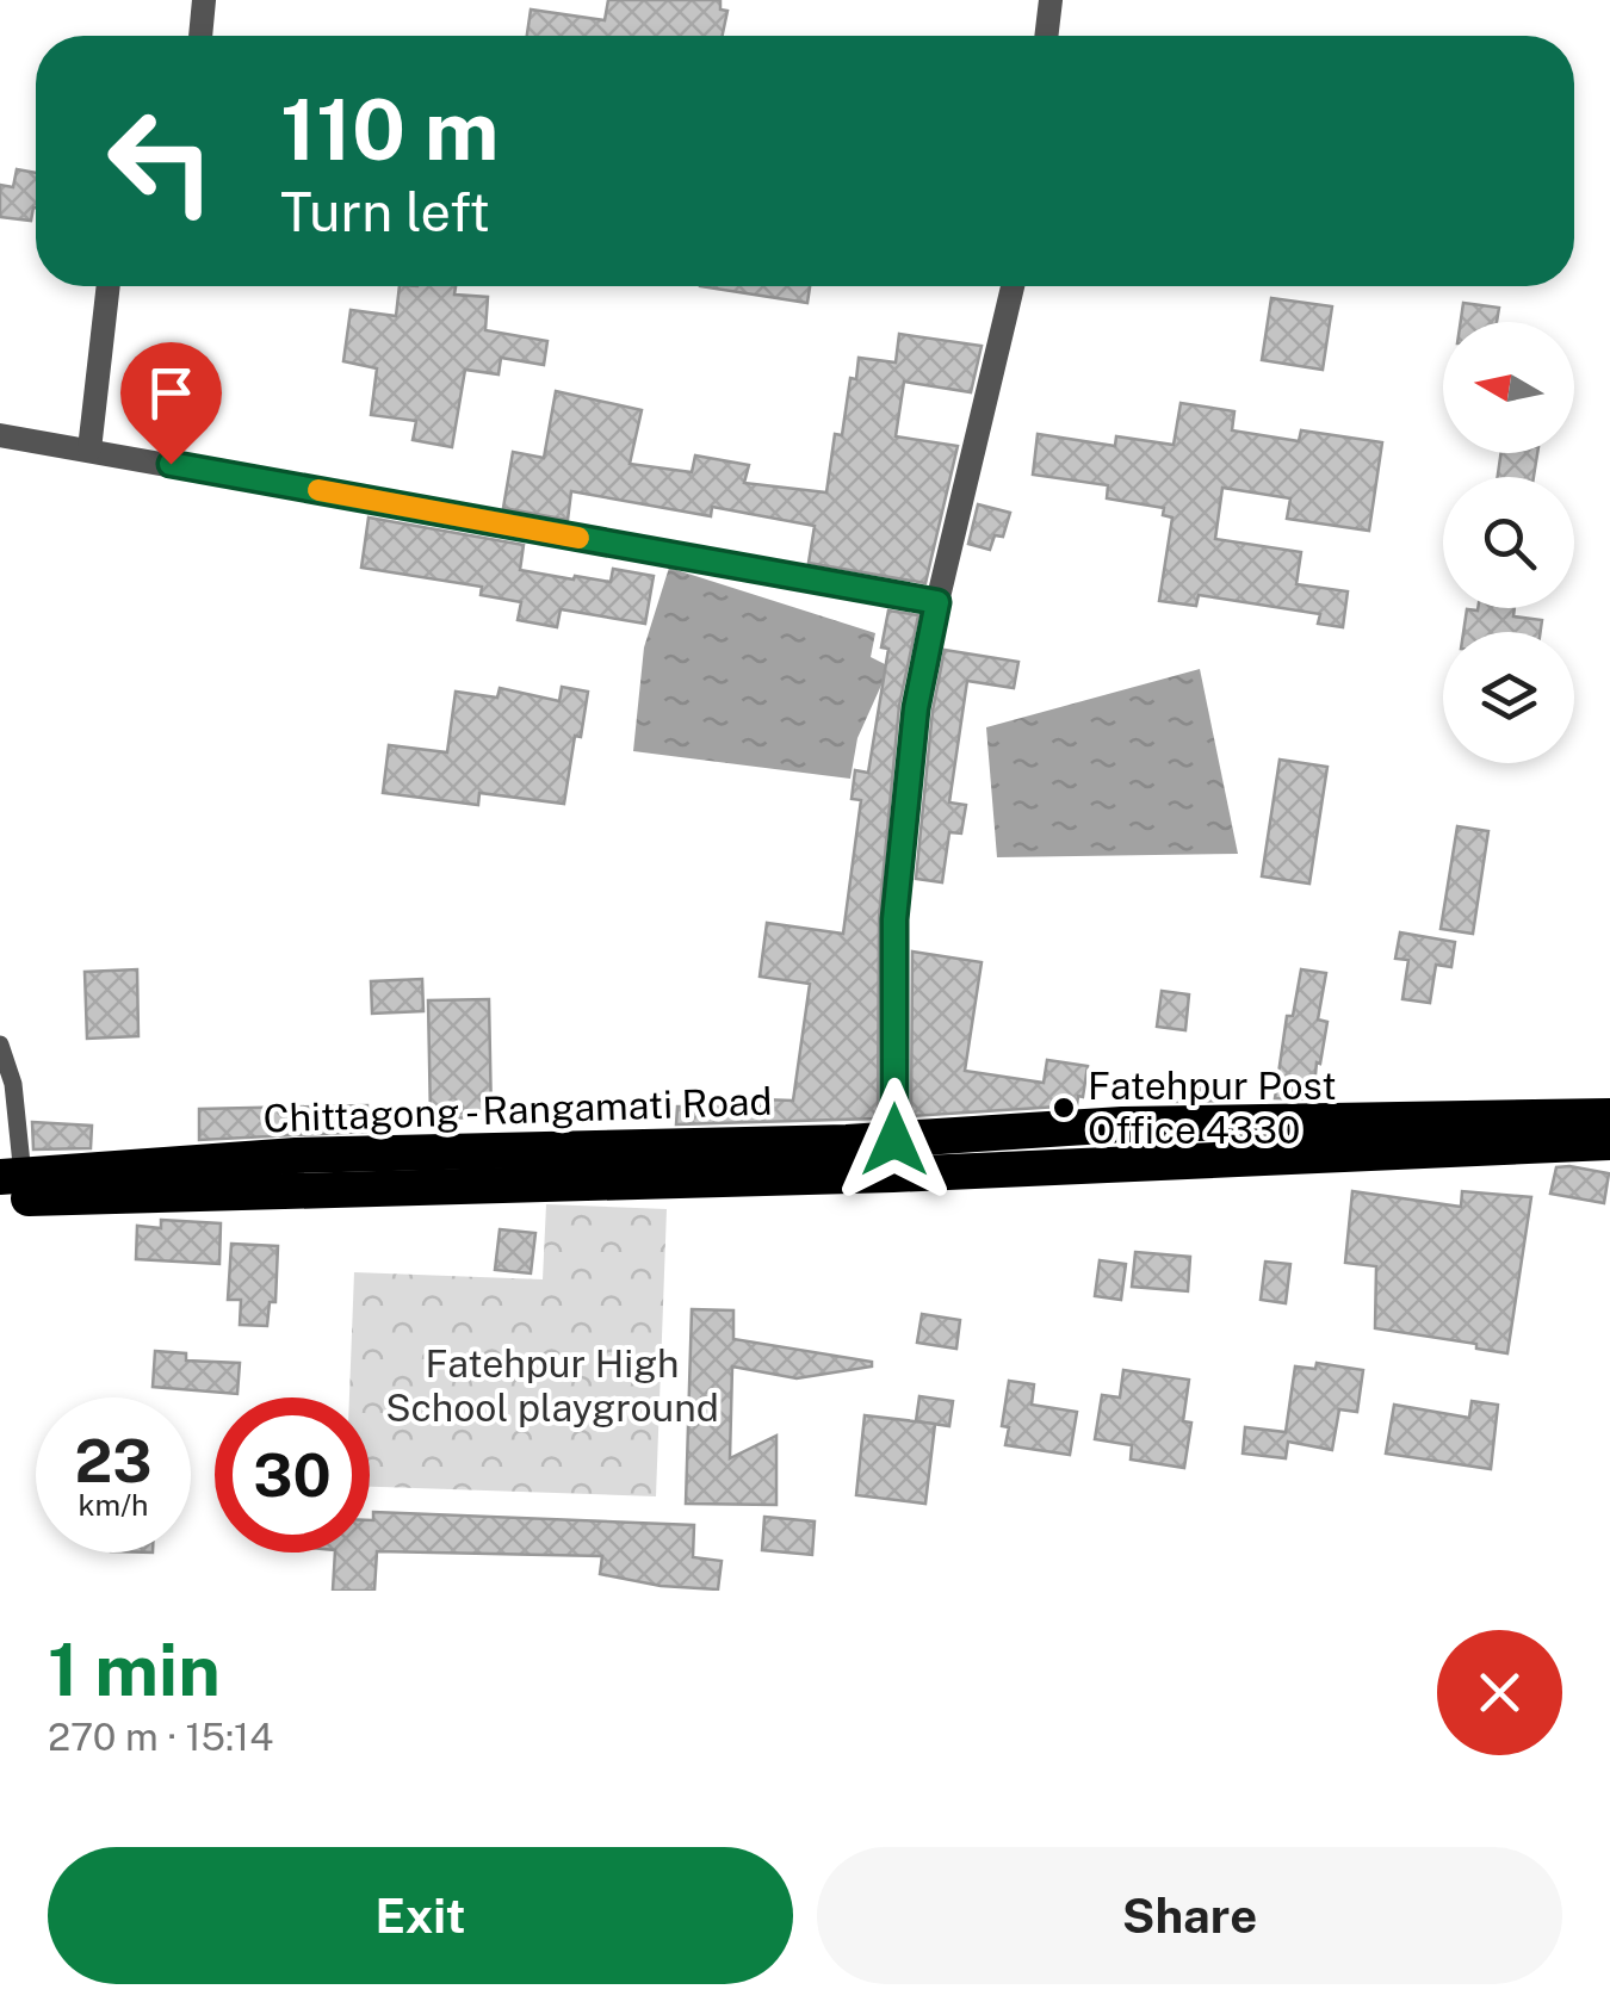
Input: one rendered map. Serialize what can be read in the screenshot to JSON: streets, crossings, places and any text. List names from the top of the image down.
{
  "streets": {
    "highway": ["Chittagong - Rangamati Road"]
  },
  "parks": ["Fatehpur High School playground"],
  "places": ["Fatehpur Post Office 4330"],
  "north": "left",
  "page": {
    "turn": ["110 m", "Turn left"],
    "speed": "23 km/h",
    "limit": "30",
    "heading": ["1 min", "270 m · 15:14"],
    "buttons": ["Exit", "Share"]
  }
}
